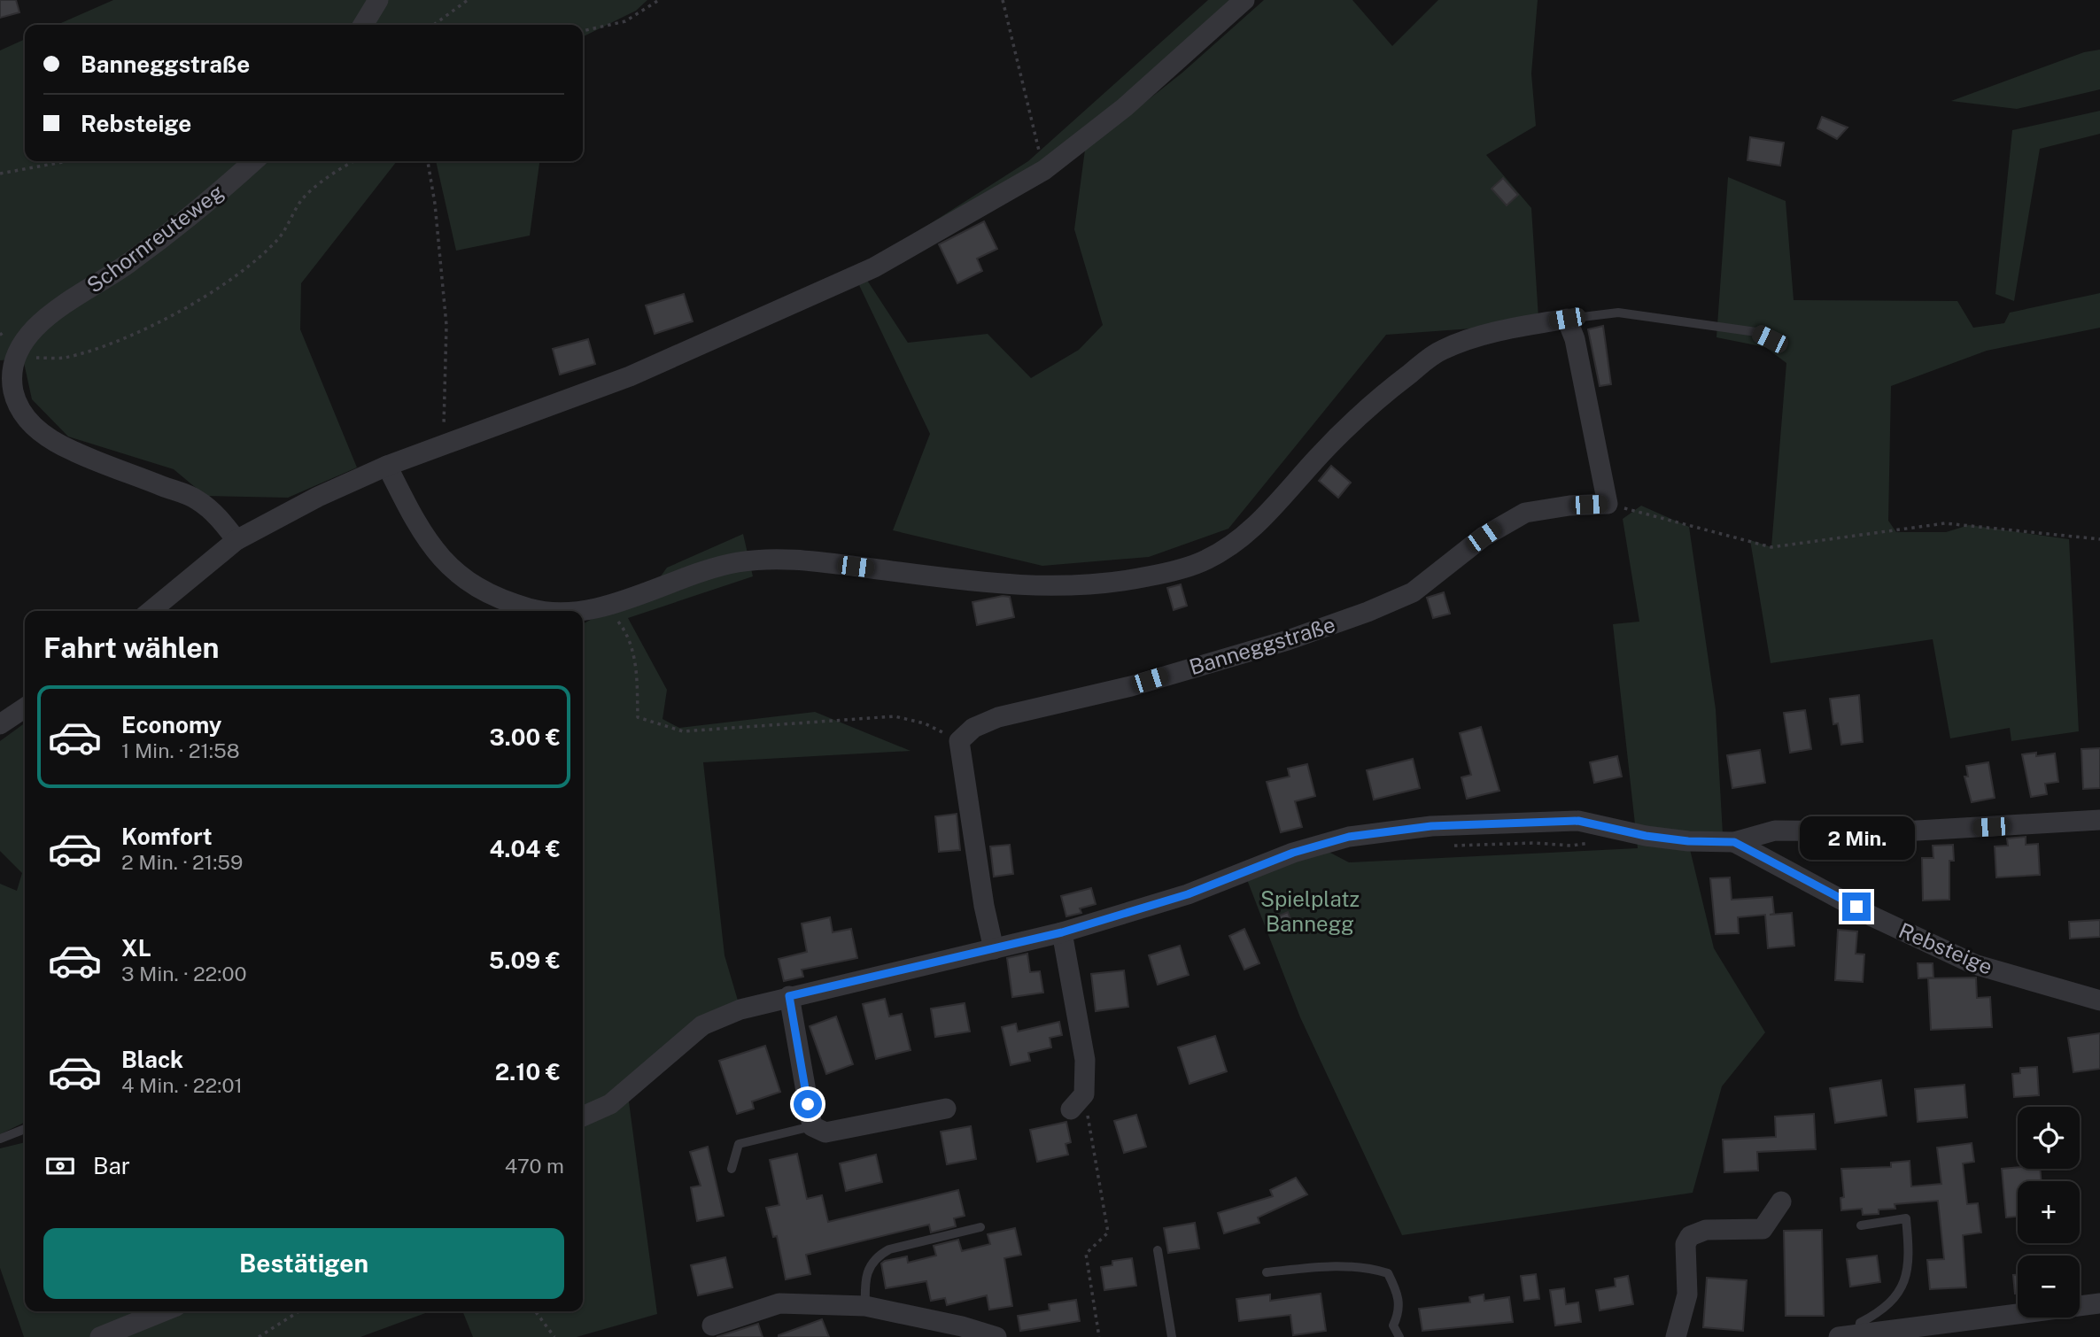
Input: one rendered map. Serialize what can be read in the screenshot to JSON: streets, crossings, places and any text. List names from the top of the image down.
{
  "streets": {
    "street": ["Schornreuteweg", "Banneggstraße", "Rebsteige"]
  },
  "parks": ["Spielplatz Bannegg"],
  "page": {
    "banner": ["Banneggstraße", "Rebsteige"],
    "heading": "Fahrt wählen",
    "list": [
      {
        "name": "Economy",
        "note": "1 Min. · 21:58",
        "value": "3.00 €"
      },
      {
        "name": "Komfort",
        "note": "2 Min. · 21:59",
        "value": "4.04 €"
      },
      {
        "name": "XL",
        "note": "3 Min. · 22:00",
        "value": "5.09 €"
      },
      {
        "name": "Black",
        "note": "4 Min. · 22:01",
        "value": "2.10 €"
      }
    ],
    "bubble": "2 Min.",
    "map_buttons": ["+", "−"],
    "pay": ["Bar", "470 m"],
    "buttons": "Bestätigen"
  }
}
